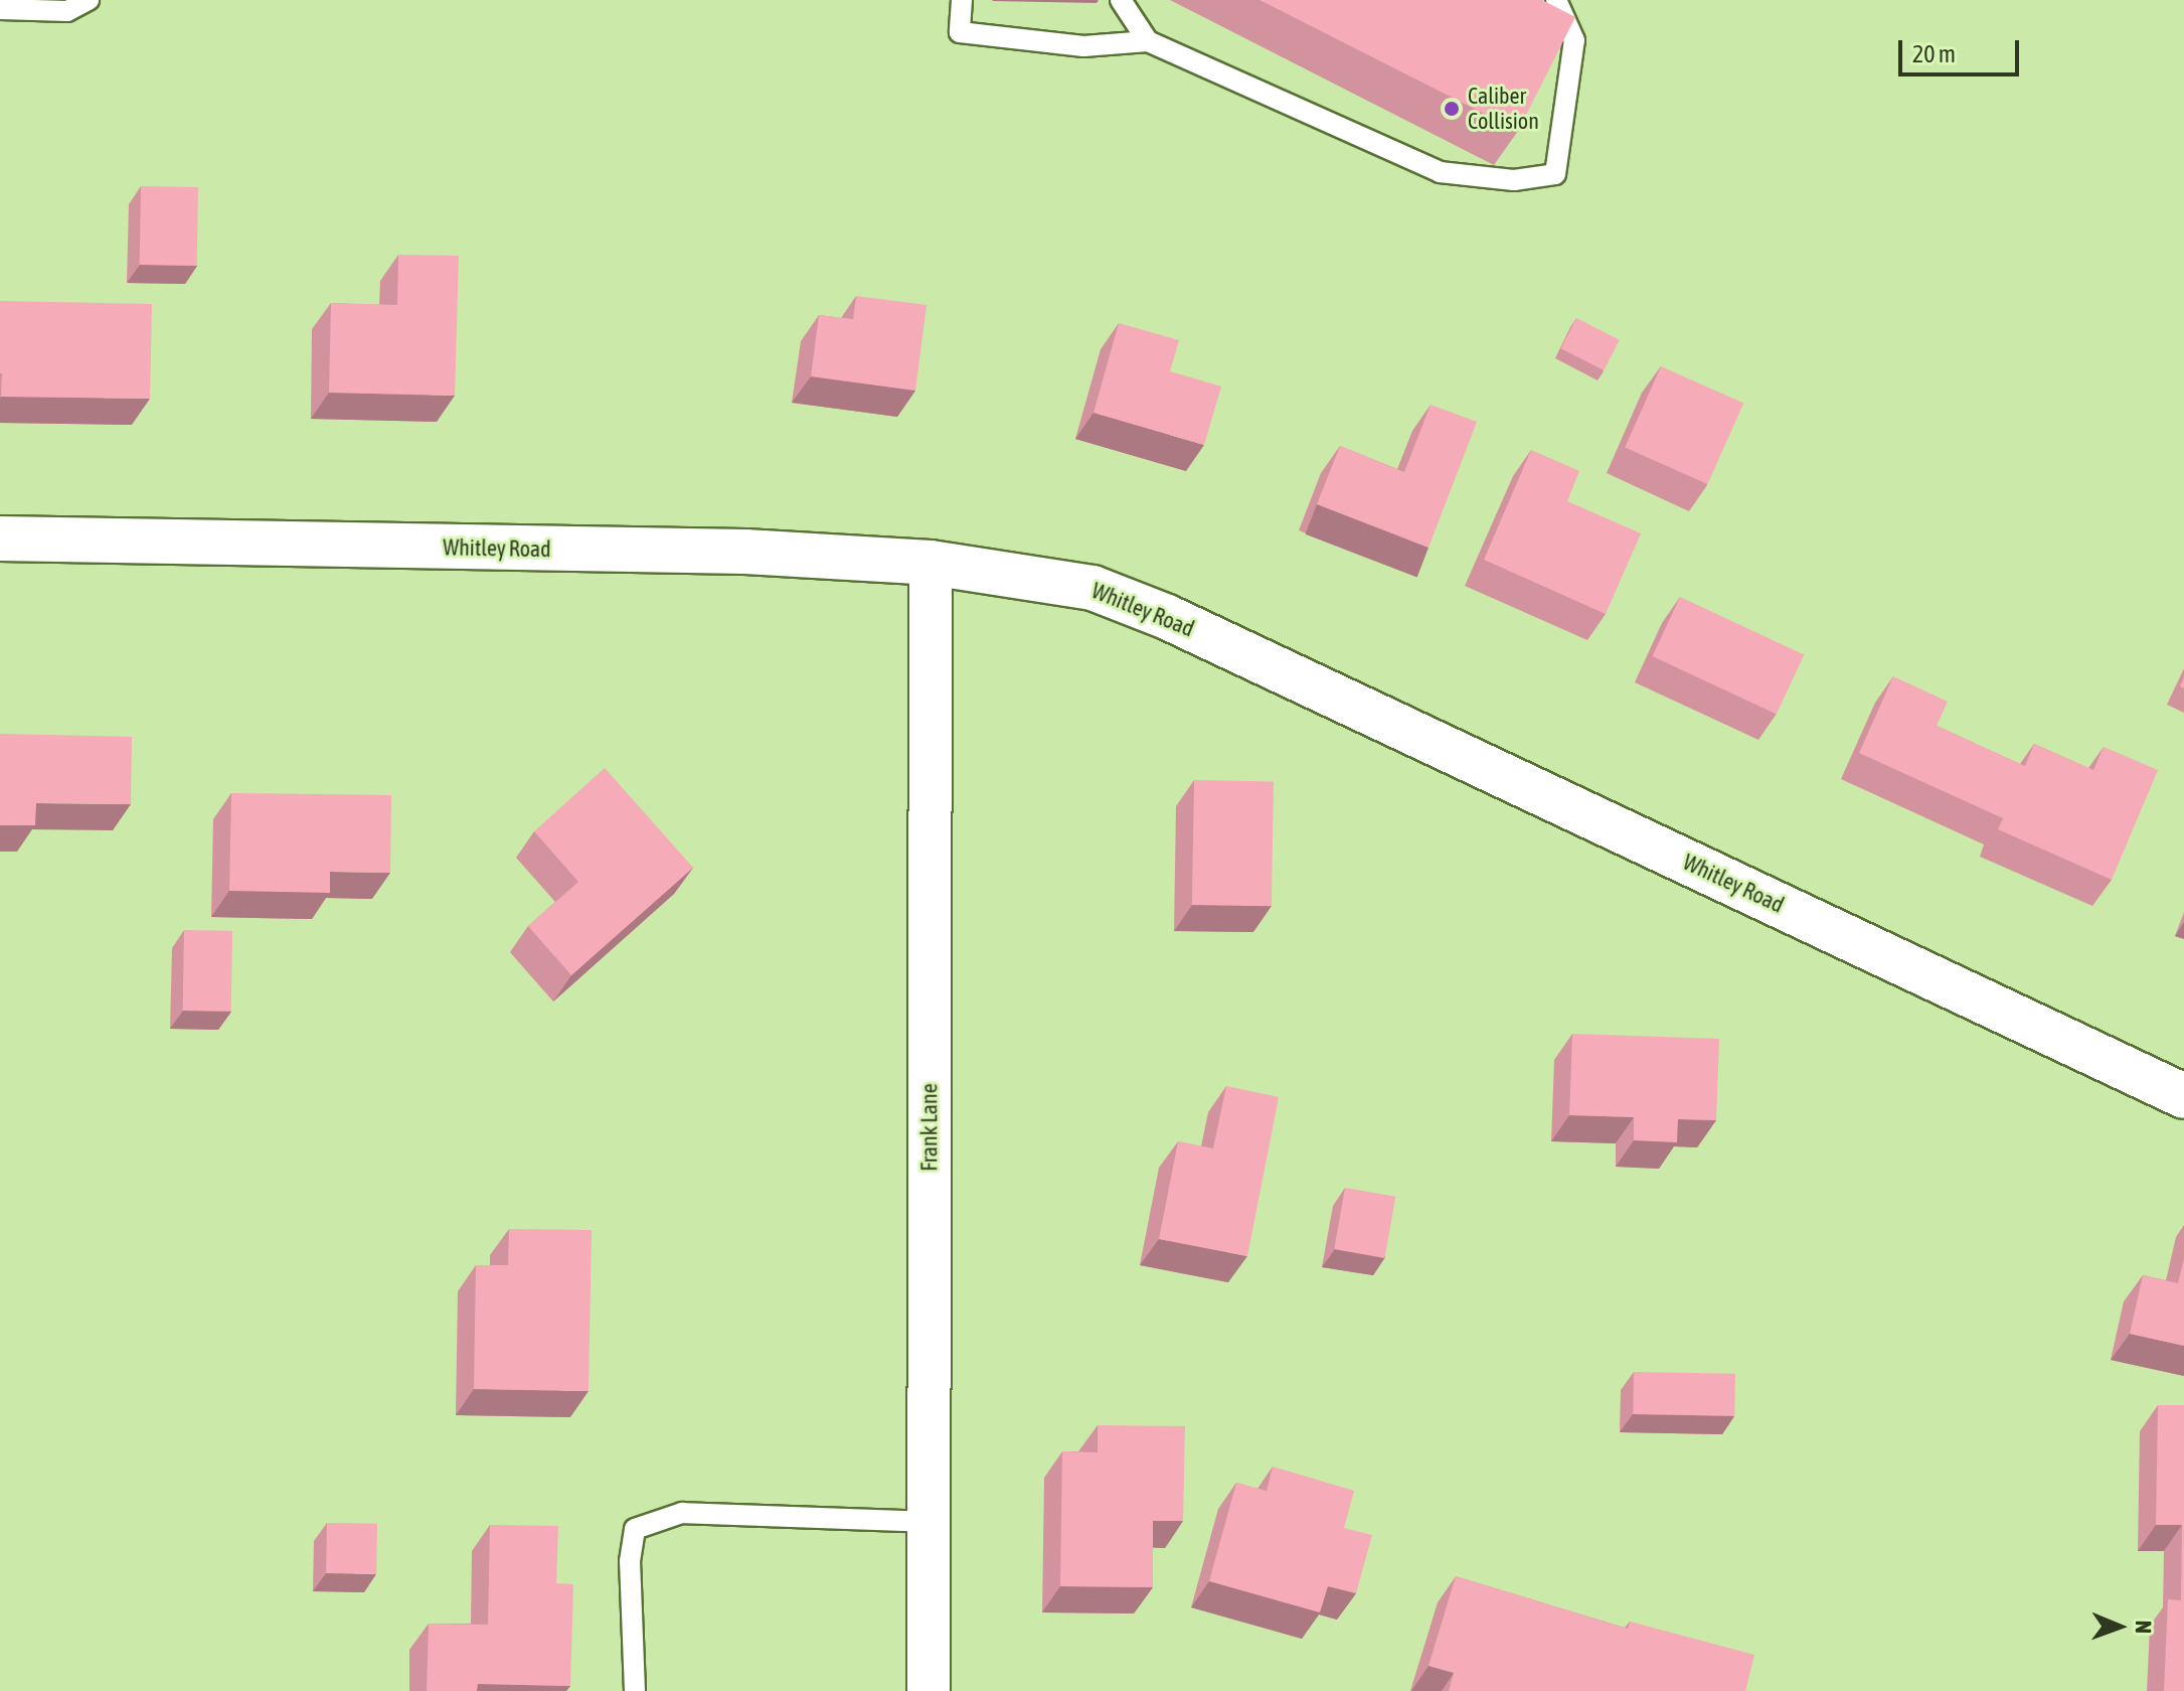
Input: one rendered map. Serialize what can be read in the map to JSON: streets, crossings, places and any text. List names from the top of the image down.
{
  "streets": {
    "street": ["Whitley Road", "Frank Lane"]
  },
  "crossings": [
    ["Whitley Road", "Frank Lane"]
  ],
  "places": ["Caliber Collision"],
  "scale_bar": "20 m",
  "north": "right"
}
